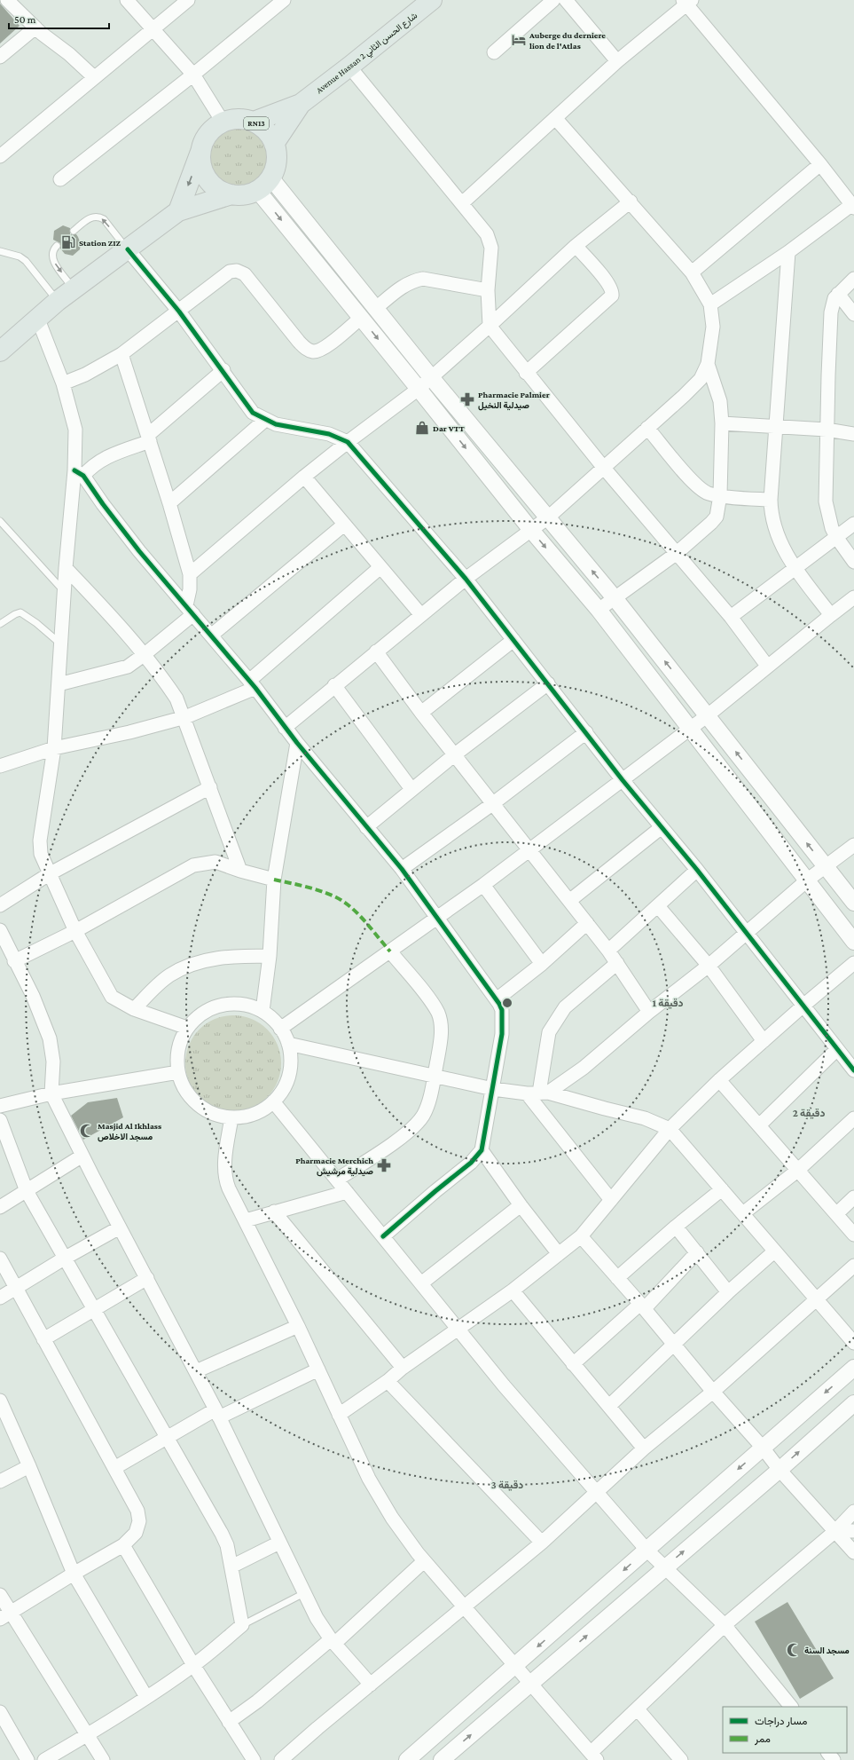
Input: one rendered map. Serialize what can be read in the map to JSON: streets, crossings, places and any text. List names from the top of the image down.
{
  "streets": {
    "main road": ["Avenue Hassan 2 شارع الحسن الثاني", "RN13"]
  },
  "crossings": [
    ["Avenue Hassan 2 شارع الحسن الثاني", "RN13"]
  ],
  "places": {
    "hotel": ["Auberge du derniere lion de l'Atlas"],
    "fuel station": ["Station ZIZ"],
    "pharmacy": ["Pharmacie Palmier صيدلية النخيل", "Pharmacie Merchich صيدلية مرشيش"],
    "shop": ["Dar VTT"],
    "mosque": ["Masjid Al Ikhlass مسجد الاخلاص", "مسجد السنة"]
  },
  "legend": ["مسار دراجات", "ممر"],
  "scale_bar": "50 m",
  "rings": ["1 دقيقة", "2 دقيقة", "3 دقيقة"]
}
